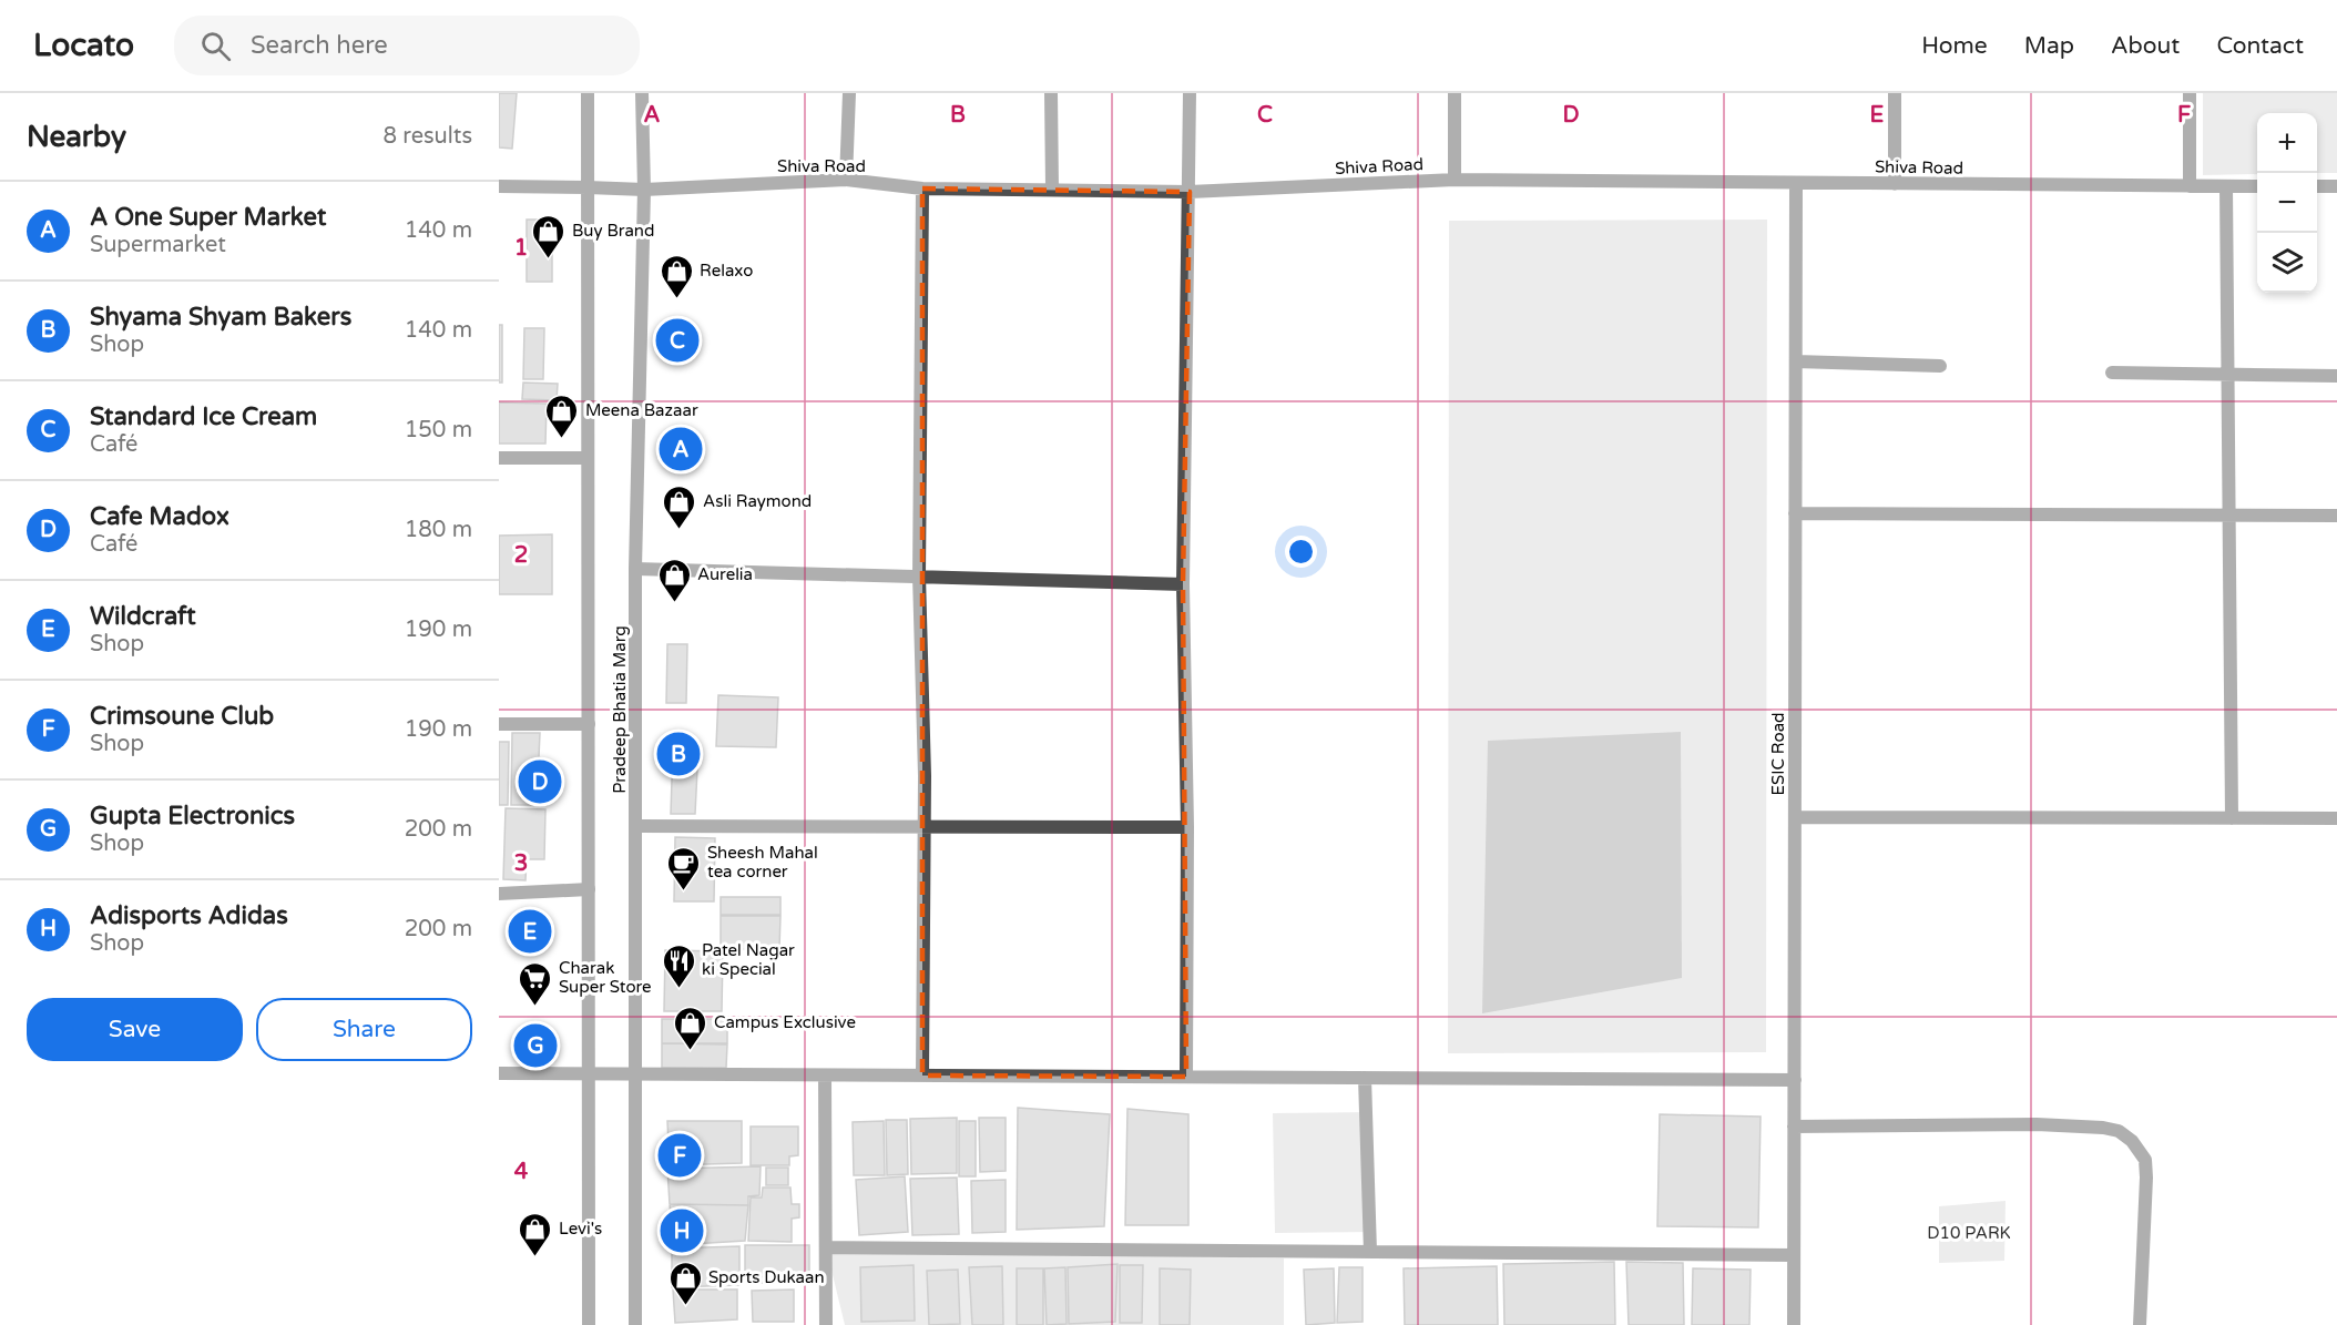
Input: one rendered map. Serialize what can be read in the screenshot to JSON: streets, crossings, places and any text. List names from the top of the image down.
{
  "streets": {
    "street": ["Shiva Road", "Pradeep Bhatia Marg", "ESIC Road"]
  },
  "crossings": [
    ["Shiva Road", "Pradeep Bhatia Marg"],
    ["Shiva Road", "ESIC Road"]
  ],
  "parks": ["D10 PARK"],
  "places": {
    "shop": [
      "Buy Brand",
      "Relaxo",
      "Meena Bazaar",
      "Asli Raymond",
      "Aurelia",
      "Campus Exclusive",
      "Levi's",
      "Sports Dukaan"
    ],
    "cafe": ["Sheesh Mahal tea corner"],
    "restaurant": ["Patel Nagar ki Special"],
    "supermarket": ["Charak Super Store"]
  },
  "page": {
    "header": "Locato",
    "search": "Search here",
    "nav": [
      "Home",
      "Map",
      "About",
      "Contact"
    ],
    "heading": ["Nearby", "8 results"],
    "map_buttons": ["+", "−"],
    "list": [
      {
        "mark": "A",
        "name": "A One Super Market",
        "note": "Supermarket",
        "value": "140 m"
      },
      {
        "mark": "B",
        "name": "Shyama Shyam Bakers",
        "note": "Shop",
        "value": "140 m"
      },
      {
        "mark": "C",
        "name": "Standard Ice Cream",
        "note": "Café",
        "value": "150 m"
      },
      {
        "mark": "D",
        "name": "Cafe Madox",
        "note": "Café",
        "value": "180 m"
      },
      {
        "mark": "E",
        "name": "Wildcraft",
        "note": "Shop",
        "value": "190 m"
      },
      {
        "mark": "F",
        "name": "Crimsoune Club",
        "note": "Shop",
        "value": "190 m"
      },
      {
        "mark": "G",
        "name": "Gupta Electronics",
        "note": "Shop",
        "value": "200 m"
      },
      {
        "mark": "H",
        "name": "Adisports Adidas",
        "note": "Shop",
        "value": "200 m"
      }
    ],
    "pins": [
      "C",
      "A",
      "B",
      "D",
      "E",
      "G",
      "F",
      "H"
    ],
    "buttons": ["Save", "Share"]
  },
  "grid": {
    "columns": [
      "A",
      "B",
      "C",
      "D",
      "E",
      "F"
    ],
    "rows": [
      "1",
      "2",
      "3",
      "4"
    ]
  }
}
